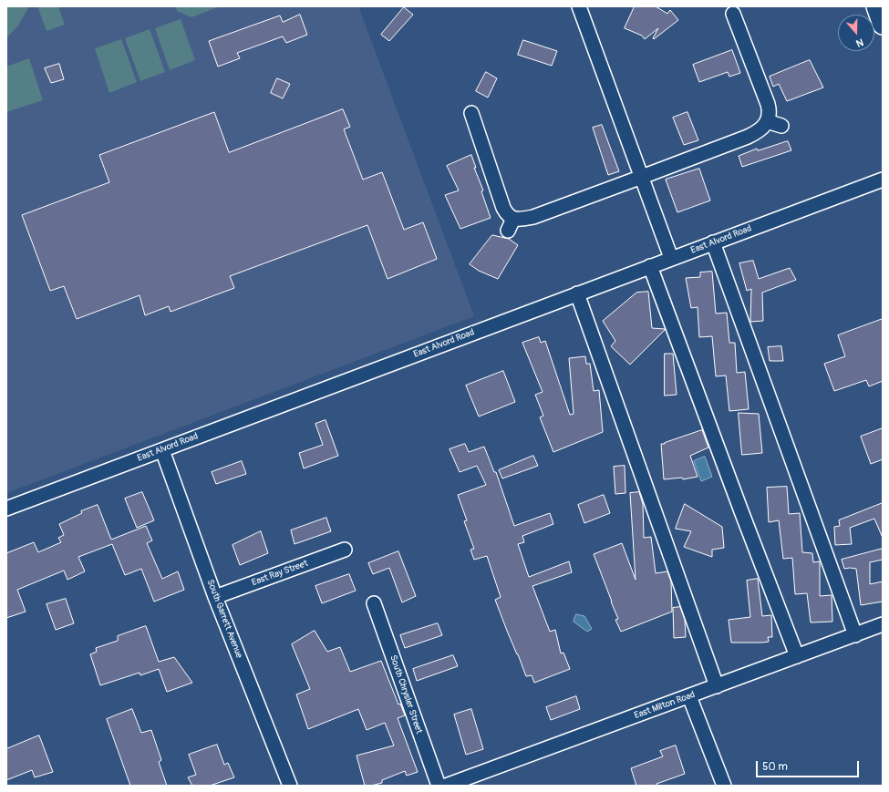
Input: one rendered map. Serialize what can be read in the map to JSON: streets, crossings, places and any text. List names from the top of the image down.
{
  "streets": {
    "street": [
      "East Alvord Road",
      "East Ray Street",
      "South Garrett Avenue",
      "South Chrysler Street",
      "East Milton Road"
    ]
  },
  "crossings": [
    ["East Alvord Road", "South Garrett Avenue"],
    ["East Ray Street", "South Garrett Avenue"]
  ],
  "scale_bar": "50 m",
  "north": "bottom"
}
